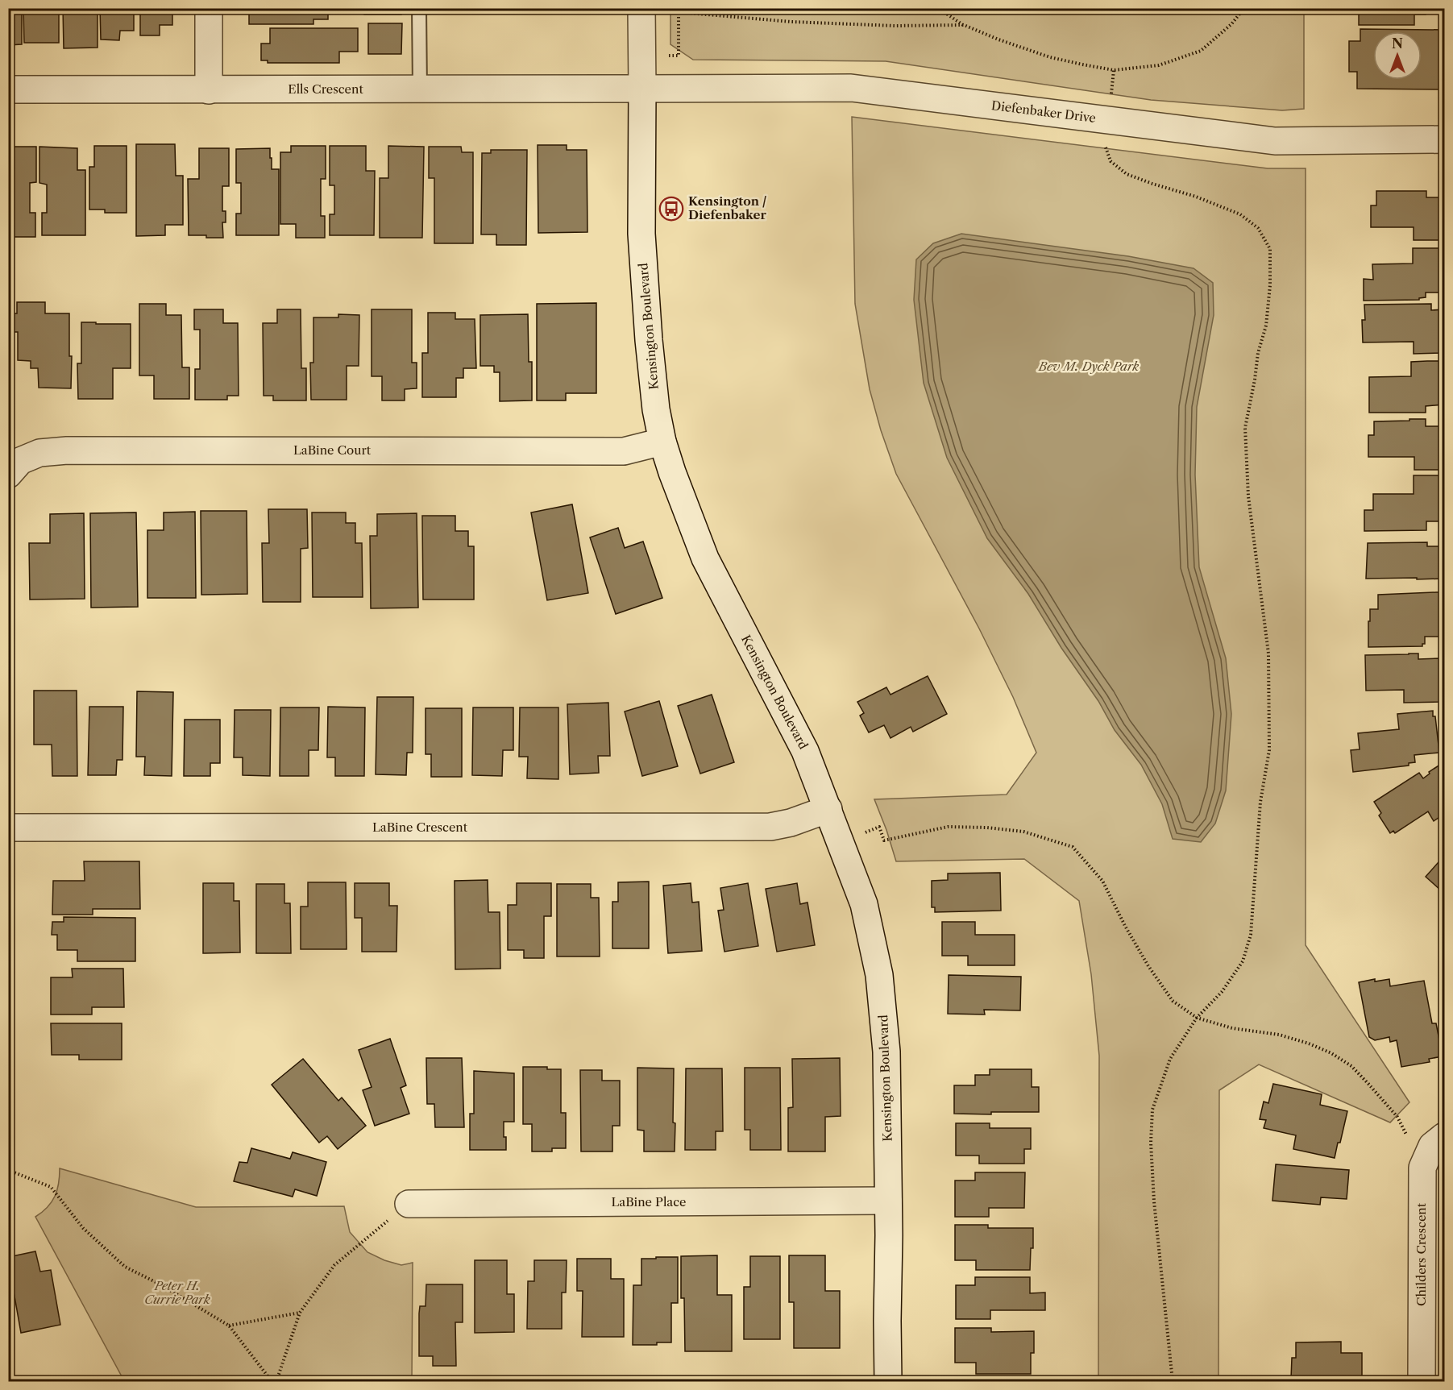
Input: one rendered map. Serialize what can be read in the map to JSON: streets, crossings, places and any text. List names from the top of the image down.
{
  "streets": {
    "street": [
      "Ells Crescent",
      "Diefenbaker Drive",
      "Kensington Boulevard",
      "LaBine Court",
      "LaBine Crescent",
      "LaBine Place",
      "Childers Crescent"
    ]
  },
  "crossings": [
    ["Ells Crescent", "Diefenbaker Drive"],
    ["Ells Crescent", "Kensington Boulevard"],
    ["Diefenbaker Drive", "Kensington Boulevard"],
    ["Kensington Boulevard", "LaBine Court"],
    ["Kensington Boulevard", "LaBine Crescent"],
    ["Kensington Boulevard", "LaBine Place"]
  ],
  "parks": ["Bev M. Dyck Park", "Peter H. Currie Park"],
  "places": {
    "bus stop": ["Kensington / Diefenbaker"]
  },
  "north": "top"
}
